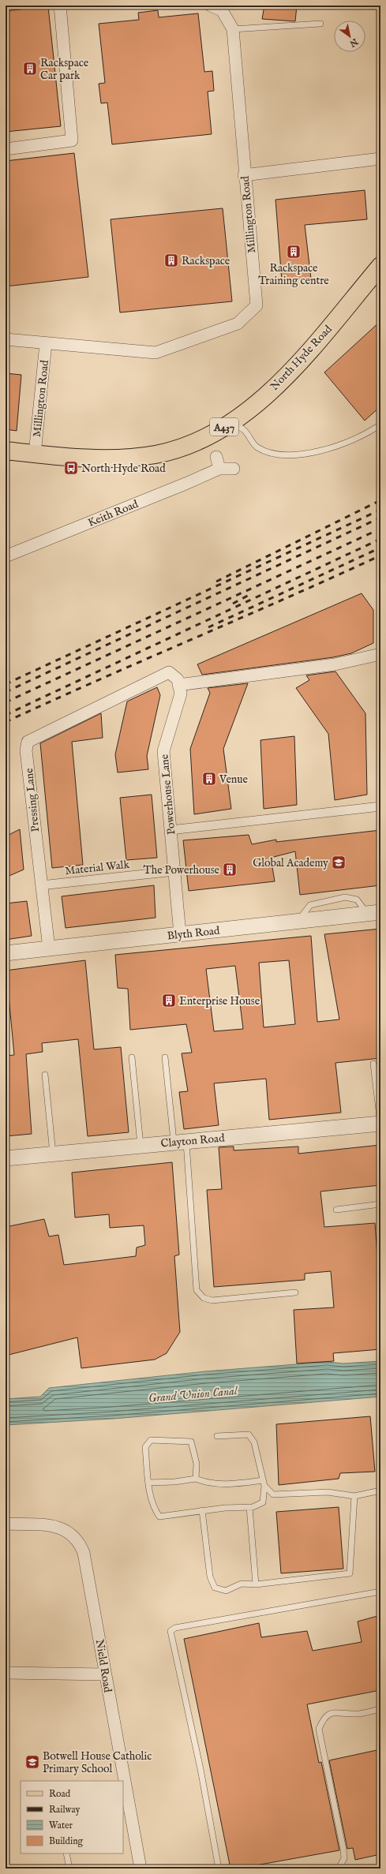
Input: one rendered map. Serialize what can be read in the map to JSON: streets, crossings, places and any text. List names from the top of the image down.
{
  "streets": {
    "main road": ["North Hyde Road", "A437"],
    "street": [
      "Millington Road",
      "Keith Road",
      "Powerhouse Lane",
      "Pressing Lane",
      "Material Walk",
      "Blyth Road",
      "Clayton Road",
      "Nield Road"
    ]
  },
  "crossings": [
    ["Millington Road", "North Hyde Road"],
    ["Powerhouse Lane", "Pressing Lane"],
    ["Powerhouse Lane", "Material Walk"],
    ["Powerhouse Lane", "Blyth Road"],
    ["Pressing Lane", "Material Walk"],
    ["Pressing Lane", "Blyth Road"]
  ],
  "water": ["Grand Union Canal"],
  "places": {
    "building": [
      "Rackspace Car park",
      "Rackspace Training centre",
      "Rackspace",
      "Venue",
      "The Powerhouse",
      "Enterprise House"
    ],
    "bus stop": ["North Hyde Road"],
    "school or university": ["Global Academy", "Botwell House Catholic Primary School"]
  },
  "legend": [
    "Road",
    "Railway",
    "Water",
    "Building"
  ],
  "north": "bottom right"
}
